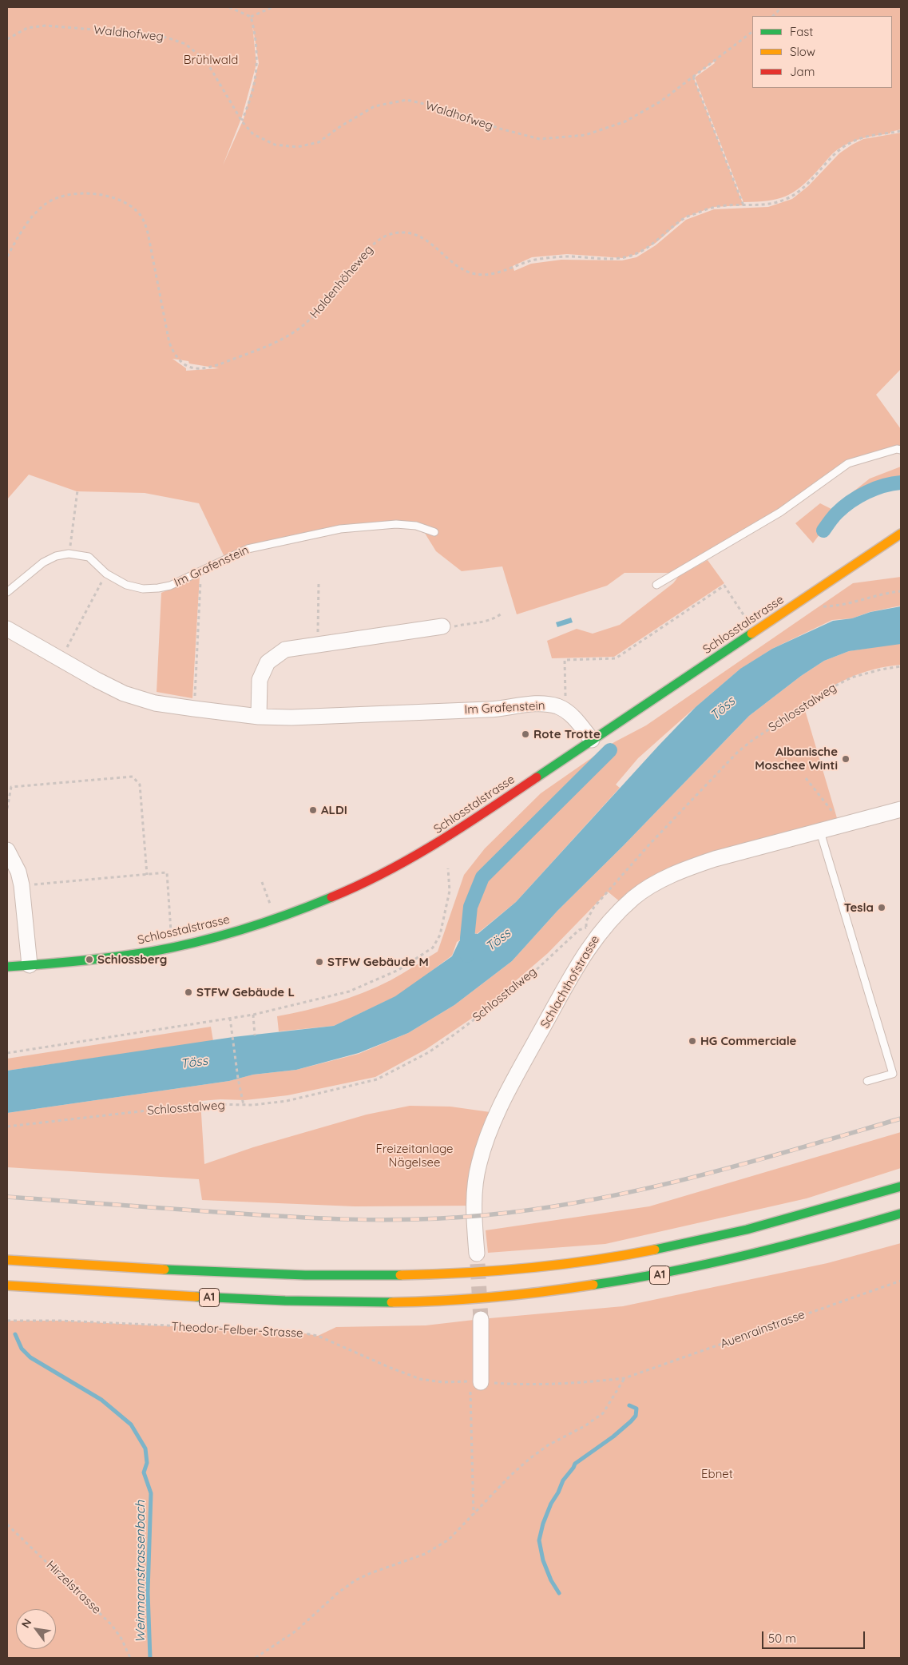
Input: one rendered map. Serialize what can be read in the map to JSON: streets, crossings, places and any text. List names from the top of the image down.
{
  "streets": {
    "main road": ["Schlosstalstrasse", "A1"],
    "street": ["Im Grafenstein", "Schlachthofstrasse"],
    "path": [
      "Waldhofweg",
      "Haldenhöheweg",
      "Schlosstalweg",
      "Auenrainstrasse",
      "Theodor-Felber-Strasse",
      "Hirzelstrasse"
    ]
  },
  "crossings": [
    ["Im Grafenstein", "Schlosstalstrasse"],
    ["Auenrainstrasse", "Theodor-Felber-Strasse"]
  ],
  "water": ["Töss", "Weinmannstrassenbach"],
  "parks": ["Brühlwald", "Freizeitanlage Nägelsee", "Ebnet"],
  "places": [
    "Rote Trotte",
    "Albanische Moschee Winti",
    "ALDI",
    "Tesla",
    "Schlossberg",
    "STFW Gebäude M",
    "STFW Gebäude L",
    "HG Commerciale"
  ],
  "legend": ["Fast", "Slow", "Jam"],
  "scale_bar": "50 m",
  "north": "top left"
}
